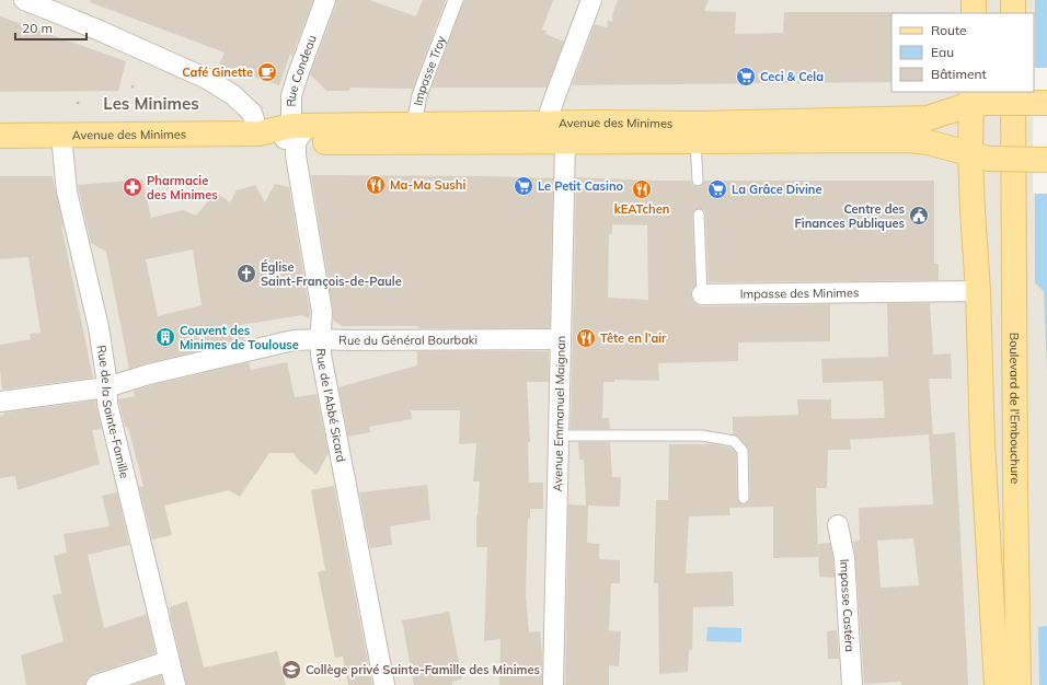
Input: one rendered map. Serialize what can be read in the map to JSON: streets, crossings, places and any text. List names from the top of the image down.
{
  "streets": {
    "main road": ["Avenue des Minimes", "Boulevard de l'Embouchure"],
    "street": [
      "Rue Condeau",
      "Impasse Troy",
      "Impasse des Minimes",
      "Rue du Général Bourbaki",
      "Rue de l'Abbé Sicard",
      "Rue de la Sainte-Famille",
      "Avenue Emmanuel Maignan",
      "Impasse Castéra"
    ]
  },
  "crossings": [
    ["Rue Condeau", "Avenue des Minimes"],
    ["Rue Condeau", "Rue de l'Abbé Sicard"],
    ["Impasse Troy", "Avenue des Minimes"],
    ["Avenue des Minimes", "Rue de l'Abbé Sicard"],
    ["Avenue des Minimes", "Rue de la Sainte-Famille"],
    ["Avenue des Minimes", "Avenue Emmanuel Maignan"],
    ["Rue du Général Bourbaki", "Rue de l'Abbé Sicard"],
    ["Rue du Général Bourbaki", "Rue de la Sainte-Famille"],
    ["Rue du Général Bourbaki", "Avenue Emmanuel Maignan"]
  ],
  "districts": ["Les Minimes"],
  "places": {
    "cafe": ["Café Ginette"],
    "supermarket": ["Ceci & Cela", "Le Petit Casino", "La Grâce Divine"],
    "restaurant": ["Ma-Ma Sushi", "kEATchen", "Tête en l’air"],
    "pharmacy": ["Pharmacie des Minimes"],
    "public building": ["Centre des Finances Publiques"],
    "church": ["Église Saint-François-de-Paule"],
    "building": ["Couvent des Minimes de Toulouse"],
    "school or university": ["Collège privé Sainte-Famille des Minimes"]
  },
  "legend": ["Route", "Eau", "Bâtiment"],
  "scale_bar": "20 m"
}
